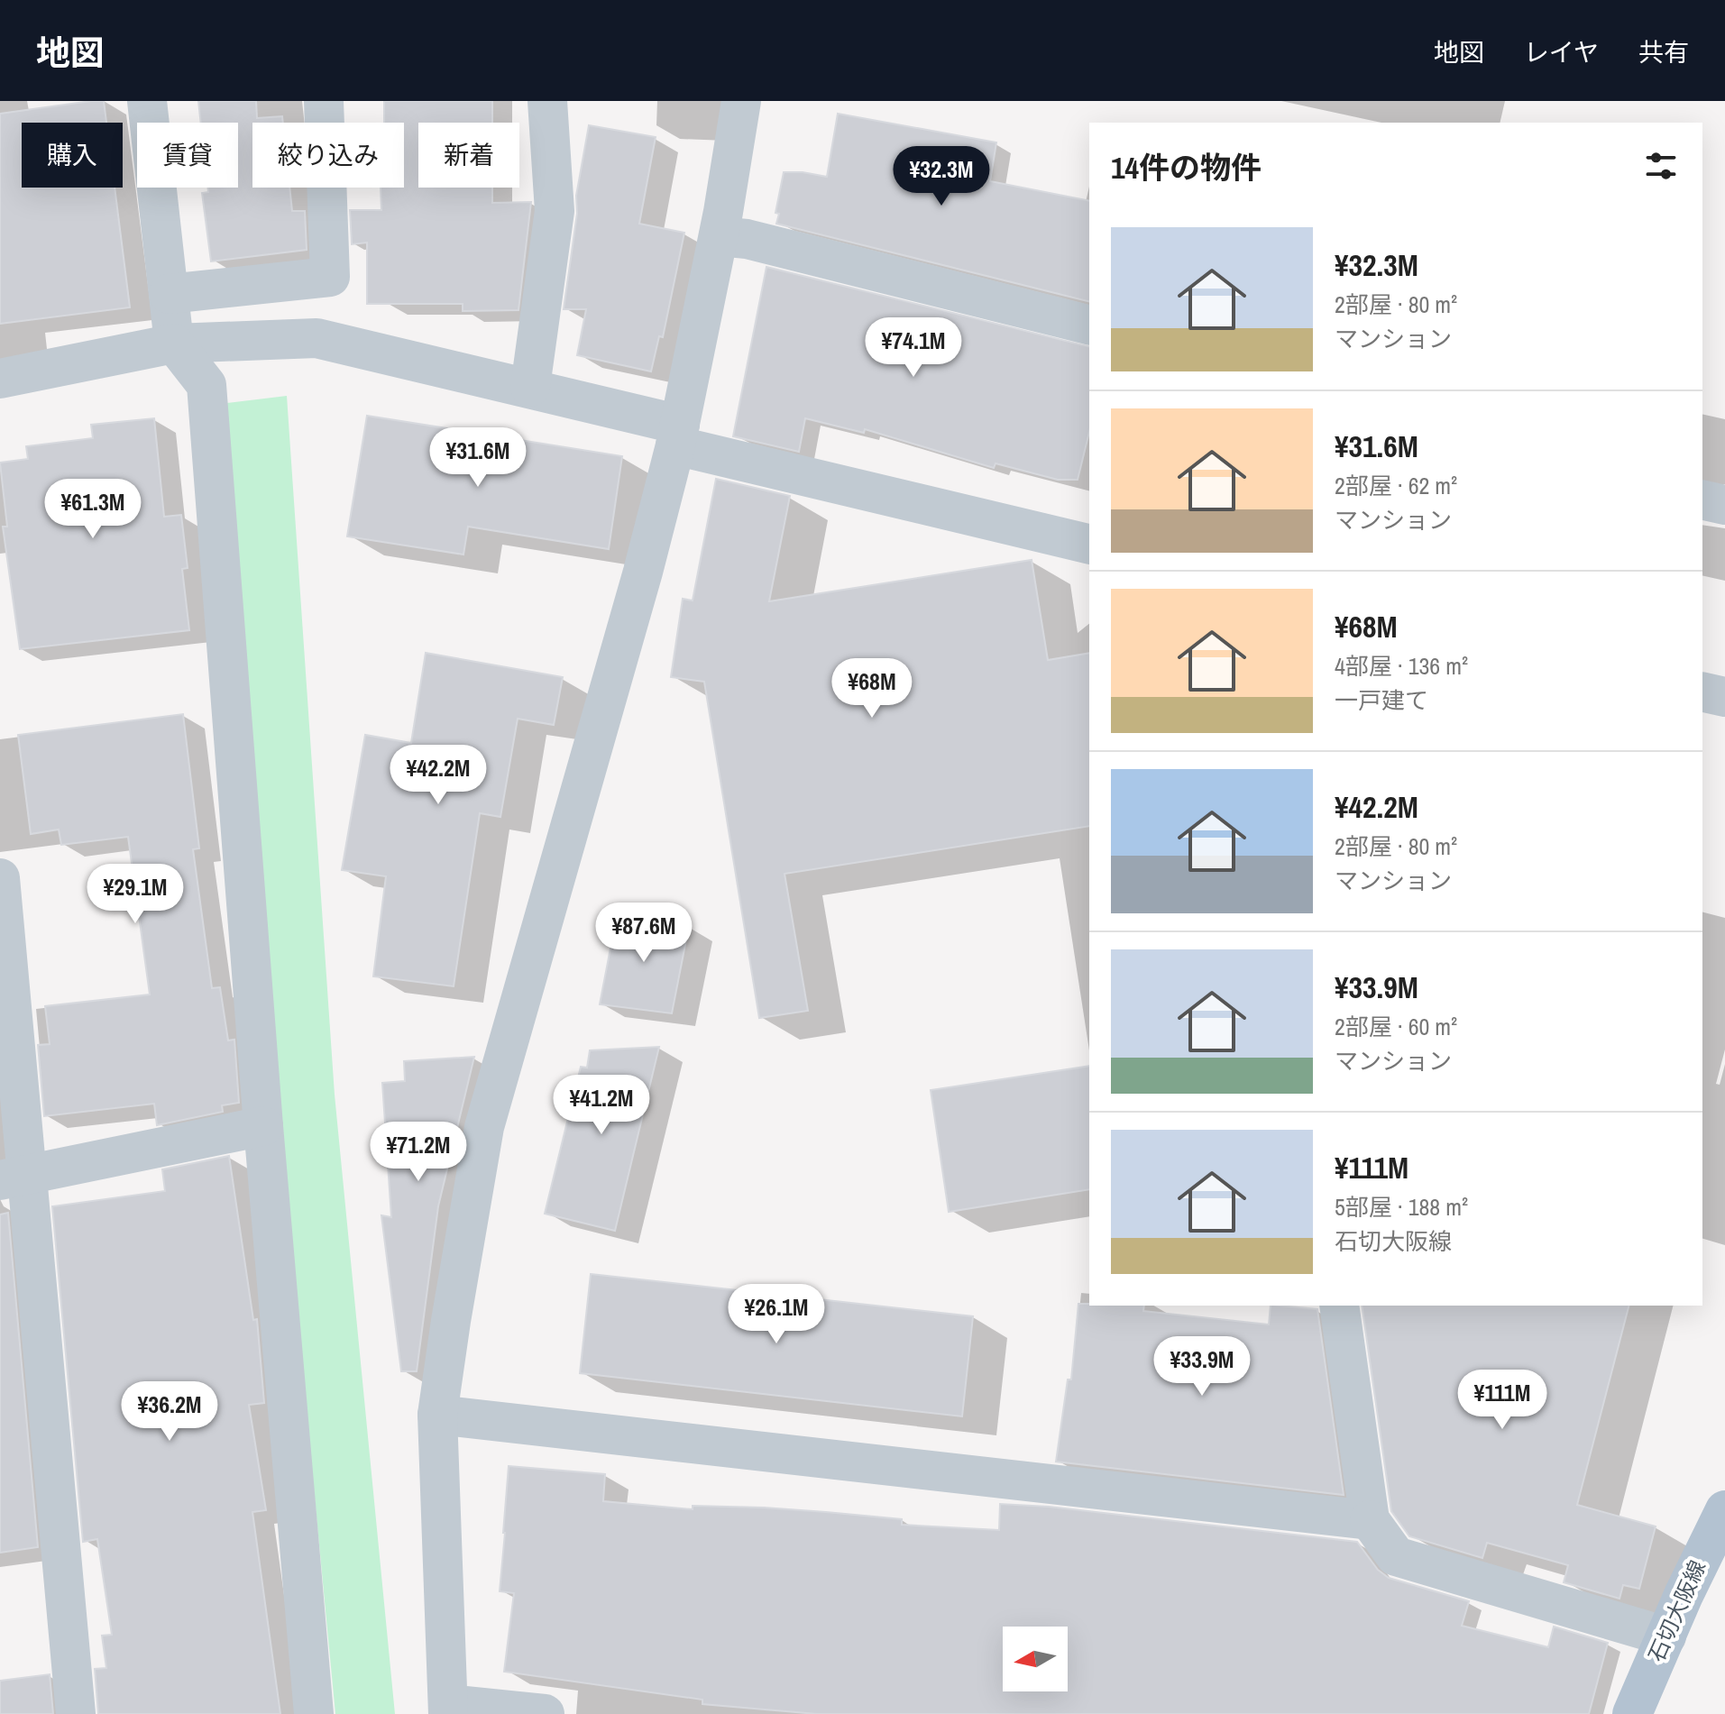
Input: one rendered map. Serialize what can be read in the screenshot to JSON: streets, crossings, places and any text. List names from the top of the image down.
{
  "streets": {
    "main road": ["石切大阪線"]
  },
  "north": "left",
  "page": {
    "header": "地図",
    "nav": ["地図", "レイヤ", "共有"],
    "chip": [
      "購入",
      "賃貸",
      "絞り込み",
      "新着"
    ],
    "heading": "14件の物件",
    "price": [
      "¥32.3M",
      "¥74.1M",
      "¥31.6M",
      "¥61.3M",
      "¥68M",
      "¥42.2M",
      "¥29.1M",
      "¥87.6M",
      "¥41.2M",
      "¥71.2M",
      "¥26.1M",
      "¥33.9M",
      "¥111M",
      "¥36.2M"
    ],
    "list": [
      {
        "name": "¥32.3M",
        "note": "2部屋 · 80 m² · マンション"
      },
      {
        "name": "¥31.6M",
        "note": "2部屋 · 62 m² · マンション"
      },
      {
        "name": "¥68M",
        "note": "4部屋 · 136 m² · 一戸建て"
      },
      {
        "name": "¥42.2M",
        "note": "2部屋 · 80 m² · マンション"
      },
      {
        "name": "¥33.9M",
        "note": "2部屋 · 60 m² · マンション"
      },
      {
        "name": "¥111M",
        "note": "5部屋 · 188 m² · 石切大阪線"
      }
    ]
  }
}
